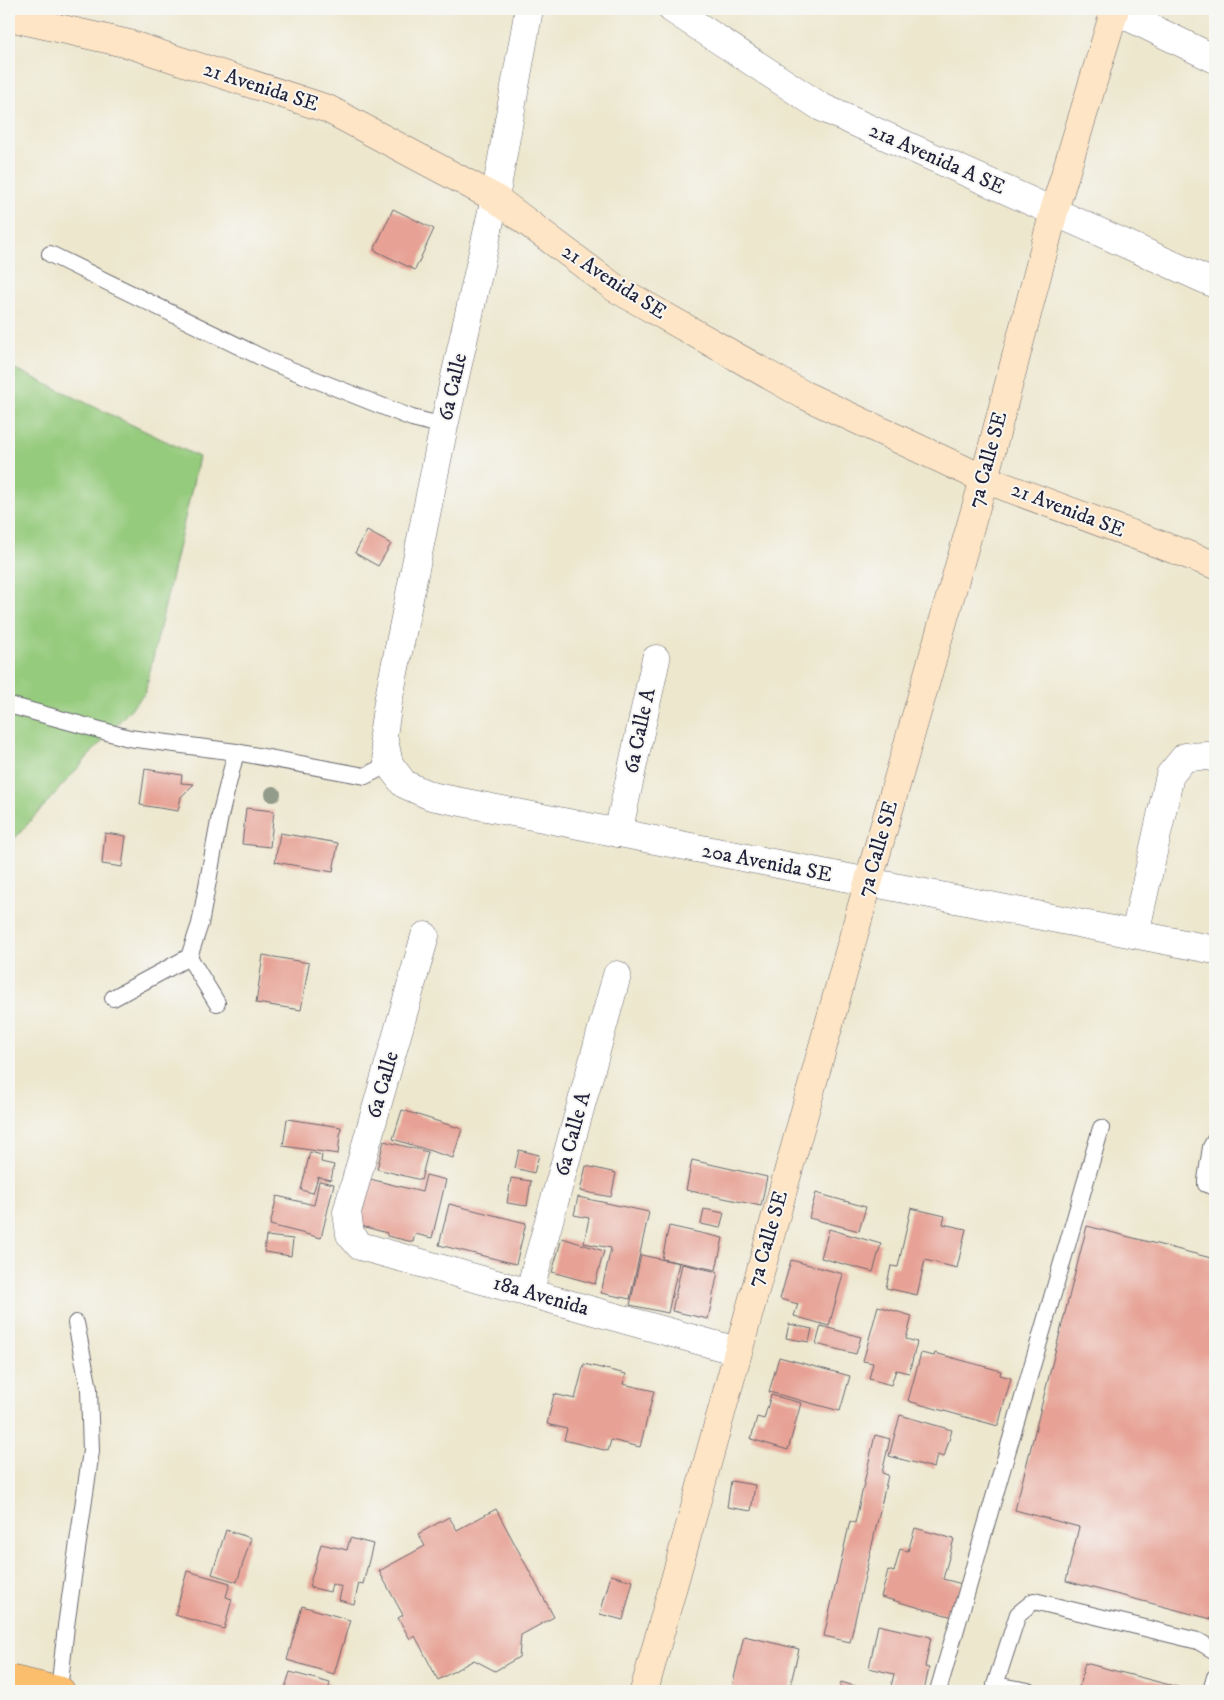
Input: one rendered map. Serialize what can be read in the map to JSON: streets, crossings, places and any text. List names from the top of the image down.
{
  "streets": {
    "street": [
      "21 Avenida SE",
      "21a Avenida A SE",
      "6a Calle",
      "7a Calle SE",
      "6a Calle A",
      "20a Avenida SE",
      "18a Avenida"
    ]
  },
  "crossings": [
    ["21 Avenida SE", "6a Calle"],
    ["21 Avenida SE", "7a Calle SE"],
    ["21a Avenida A SE", "7a Calle SE"],
    ["6a Calle", "20a Avenida SE"],
    ["6a Calle", "18a Avenida"],
    ["7a Calle SE", "20a Avenida SE"],
    ["7a Calle SE", "18a Avenida"],
    ["6a Calle A", "20a Avenida SE"],
    ["6a Calle A", "18a Avenida"]
  ]
}
